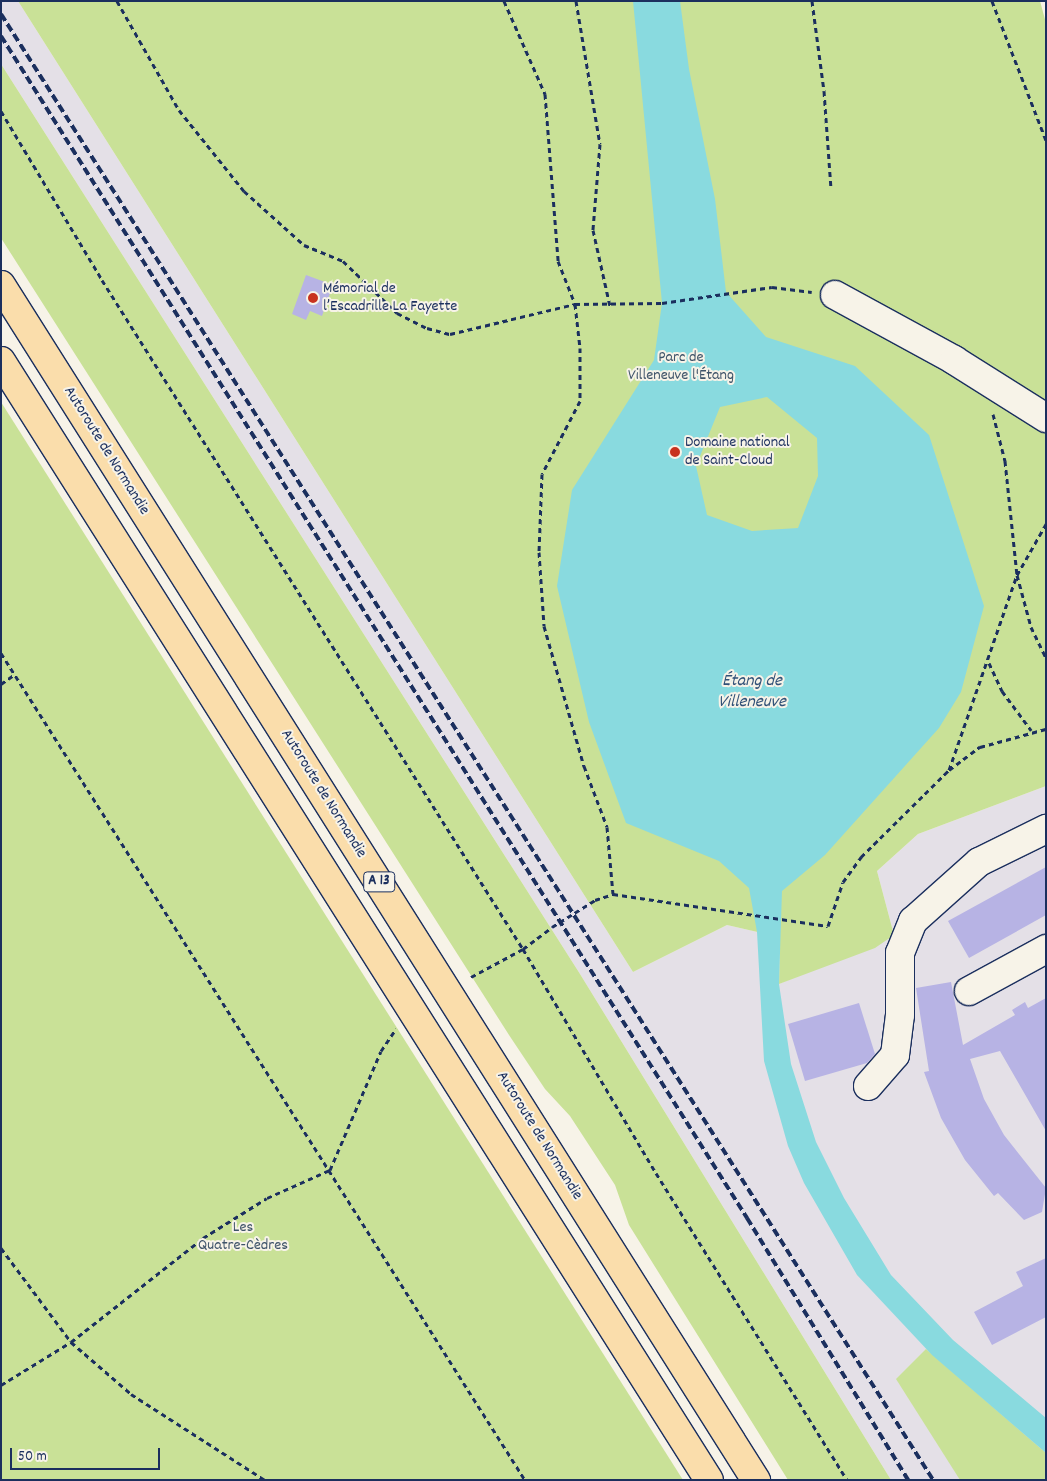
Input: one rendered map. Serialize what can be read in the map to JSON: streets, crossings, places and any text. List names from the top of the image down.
{
  "streets": {
    "highway": ["Autoroute de Normandie", "A 13"]
  },
  "water": ["Étang de Villeneuve"],
  "parks": ["Parc de Villeneuve l'Étang", "Les Quatre-Cèdres"],
  "places": ["Mémorial de l’Escadrille La Fayette", "Domaine national de Saint-Cloud"],
  "scale_bar": "50 m"
}
